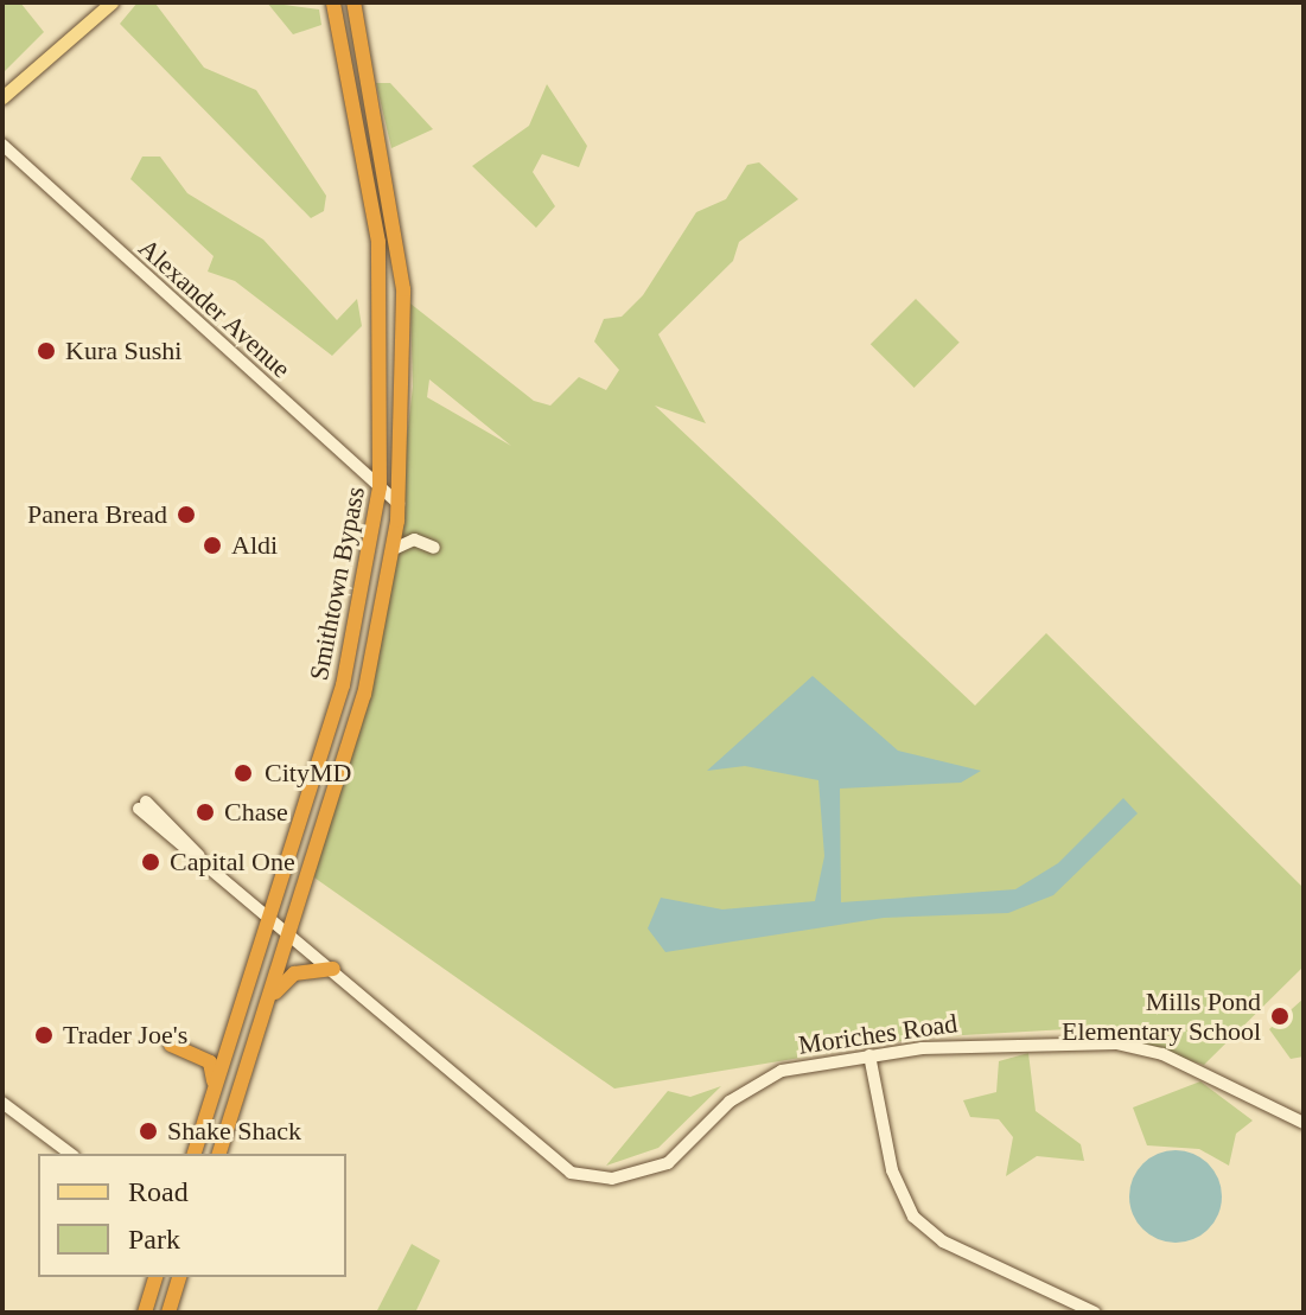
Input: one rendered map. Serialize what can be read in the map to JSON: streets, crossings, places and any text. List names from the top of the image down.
{
  "streets": {
    "highway": ["Smithtown Bypass"],
    "main road": ["Alexander Avenue", "Moriches Road"]
  },
  "crossings": [
    ["Alexander Avenue", "Smithtown Bypass"],
    ["Smithtown Bypass", "Moriches Road"]
  ],
  "places": [
    "Kura Sushi",
    "Panera Bread",
    "Aldi",
    "CityMD",
    "Chase",
    "Capital One",
    "Mills Pond Elementary School",
    "Trader Joe's",
    "Shake Shack"
  ],
  "legend": ["Road", "Park"]
}
